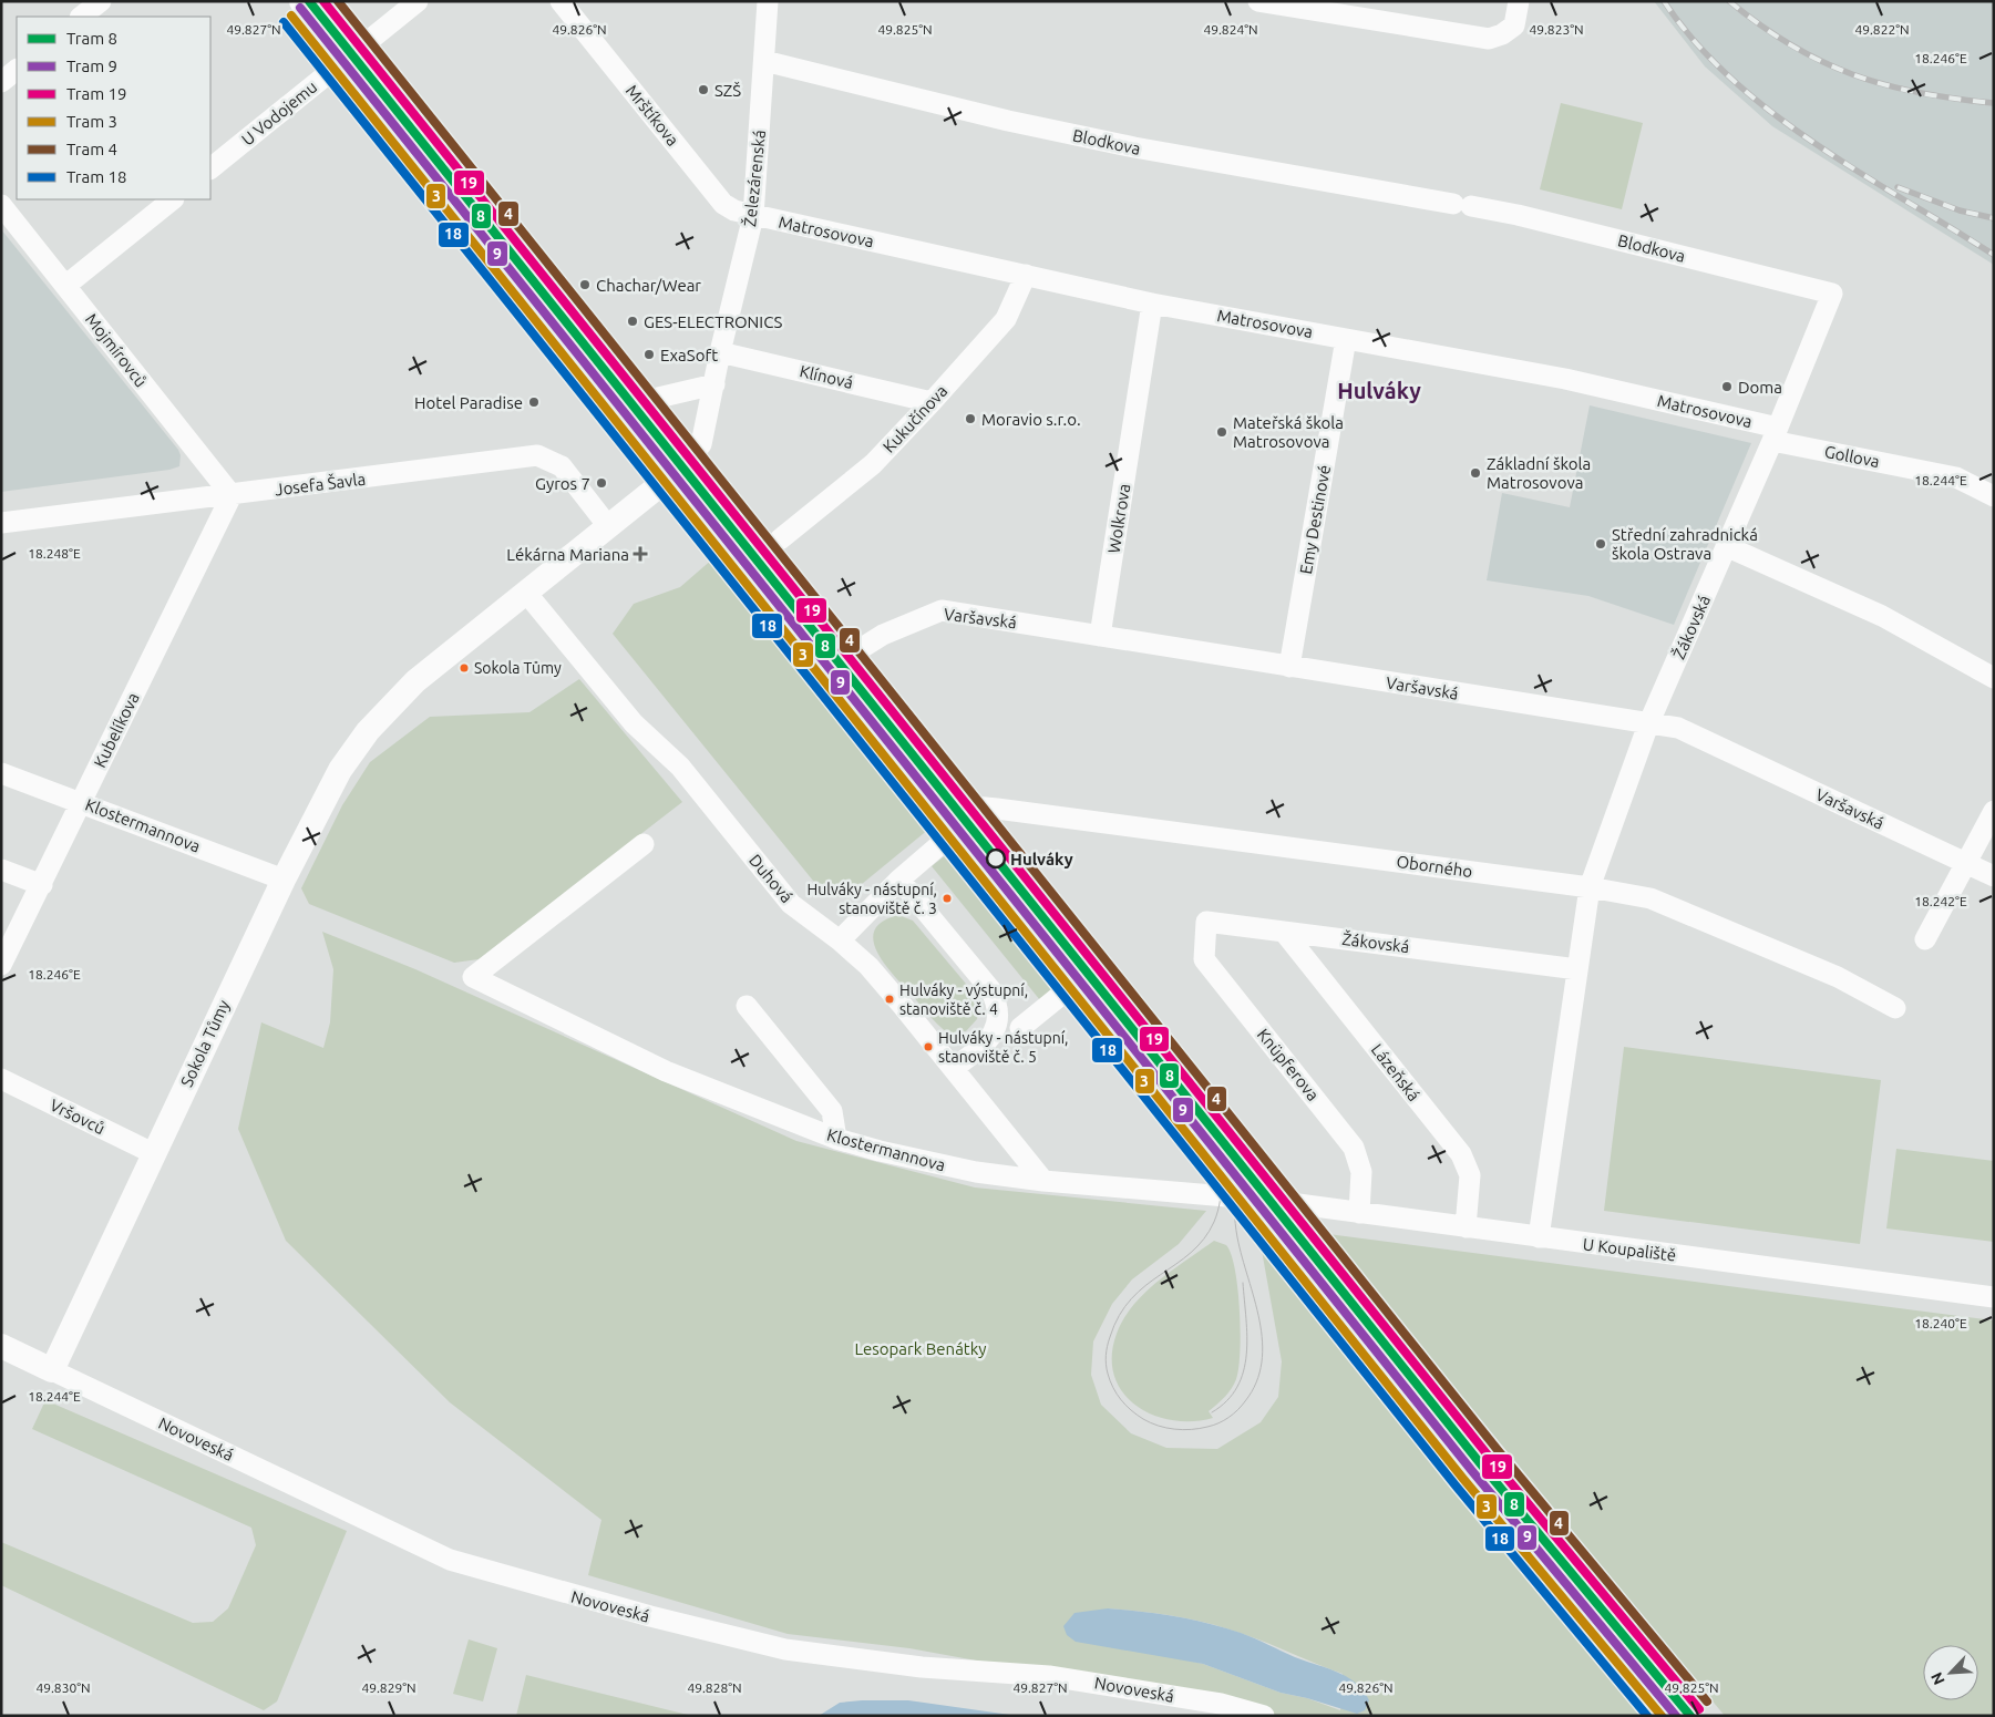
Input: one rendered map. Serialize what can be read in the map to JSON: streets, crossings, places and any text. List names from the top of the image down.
{
  "streets": {
    "street": [
      "U Vodojemu",
      "Mrštíkova",
      "Blodkova",
      "Železárenská",
      "Matrosovova",
      "Mojmírovců",
      "Klínová",
      "Kukučínova",
      "Gollova",
      "Josefa Šavla",
      "Wolkrova",
      "Emy Destinové",
      "Varšavská",
      "Žákovská",
      "Kubelíkova",
      "Klostermannova",
      "Oborného",
      "Duhová",
      "Sokola Tůmy",
      "Knüpferova",
      "Lázeňská",
      "Vršovců",
      "U Koupaliště",
      "Novoveská"
    ]
  },
  "crossings": [
    ["Mrštíkova", "Železárenská"],
    ["Mrštíkova", "Matrosovova"],
    ["Blodkova", "Železárenská"],
    ["Blodkova", "Žákovská"],
    ["Železárenská", "Matrosovova"],
    ["Železárenská", "Klínová"],
    ["Železárenská", "Sokola Tůmy"],
    ["Matrosovova", "Kukučínova"],
    ["Matrosovova", "Gollova"],
    ["Matrosovova", "Wolkrova"],
    ["Matrosovova", "Emy Destinové"],
    ["Matrosovova", "Žákovská"],
    ["Mojmírovců", "Josefa Šavla"],
    ["Mojmírovců", "Kubelíkova"],
    ["Klínová", "Kukučínova"],
    ["Gollova", "Žákovská"],
    ["Josefa Šavla", "Kubelíkova"],
    ["Josefa Šavla", "Sokola Tůmy"],
    ["Wolkrova", "Varšavská"],
    ["Emy Destinové", "Varšavská"],
    ["Varšavská", "Žákovská"],
    ["Žákovská", "Oborného"],
    ["Žákovská", "Knüpferova"],
    ["Žákovská", "Lázeňská"],
    ["Žákovská", "U Koupaliště"],
    ["Kubelíkova", "Klostermannova"],
    ["Klostermannova", "Duhová"],
    ["Klostermannova", "Sokola Tůmy"],
    ["Klostermannova", "U Koupaliště"],
    ["Duhová", "Sokola Tůmy"],
    ["Sokola Tůmy", "Vršovců"],
    ["Sokola Tůmy", "Novoveská"],
    ["Knüpferova", "U Koupaliště"],
    ["Lázeňská", "U Koupaliště"]
  ],
  "districts": ["Hulváky"],
  "parks": ["Lesopark Benátky"],
  "places": {
    "other": [
      "SZŠ",
      "Chachar/Wear",
      "GES-ELECTRONICS",
      "ExaSoft",
      "Doma",
      "Hotel Paradise",
      "Moravio s.r.o.",
      "Mateřská škola Matrosovova",
      "Základní škola Matrosovova",
      "Gyros 7",
      "Střední zahradnická škola Ostrava",
      "Sokola Tůmy",
      "Hulváky",
      "Hulváky - nástupní, stanoviště č. 3",
      "Hulváky - výstupní, stanoviště č. 4",
      "Hulváky - nástupní, stanoviště č. 5"
    ],
    "health": ["Lékárna Mariana"]
  },
  "lines": [
    "tram line 8",
    "tram line 19",
    "tram line 4",
    "tram line 9",
    "tram line 3",
    "tram line 18"
  ],
  "legend": [
    "Tram 8",
    "Tram 9",
    "Tram 19",
    "Tram 3",
    "Tram 4",
    "Tram 18"
  ],
  "north": "bottom left",
  "coordinates": [
    "49.825°N",
    "49.823°N",
    "49.822°N",
    "49.827°N",
    "49.826°N",
    "49.824°N",
    "18.246°E",
    "18.244°E",
    "18.248°E",
    "18.242°E",
    "18.240°E",
    "49.830°N",
    "49.829°N",
    "49.828°N"
  ]
}
